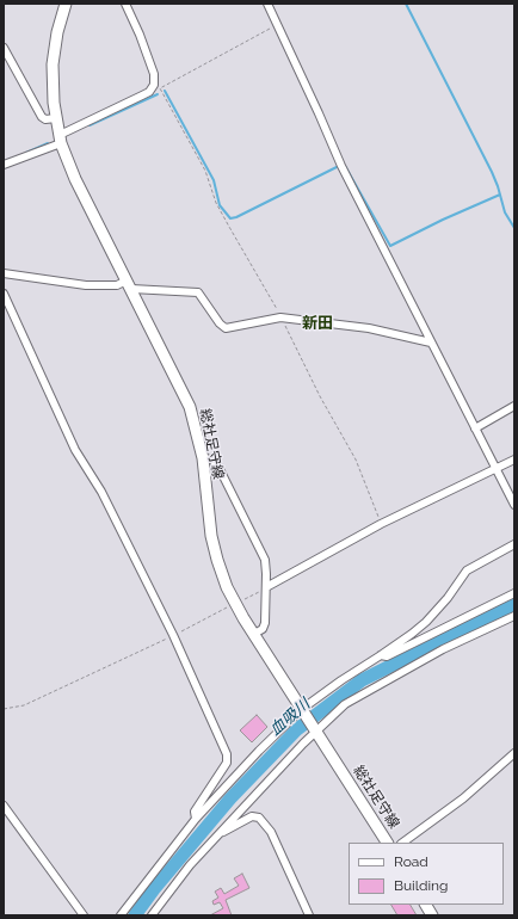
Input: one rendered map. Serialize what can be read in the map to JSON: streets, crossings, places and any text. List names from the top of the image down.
{
  "streets": {
    "main road": ["総社足守線"]
  },
  "districts": ["新田"],
  "water": ["血吸川"],
  "legend": ["Road", "Building"]
}
